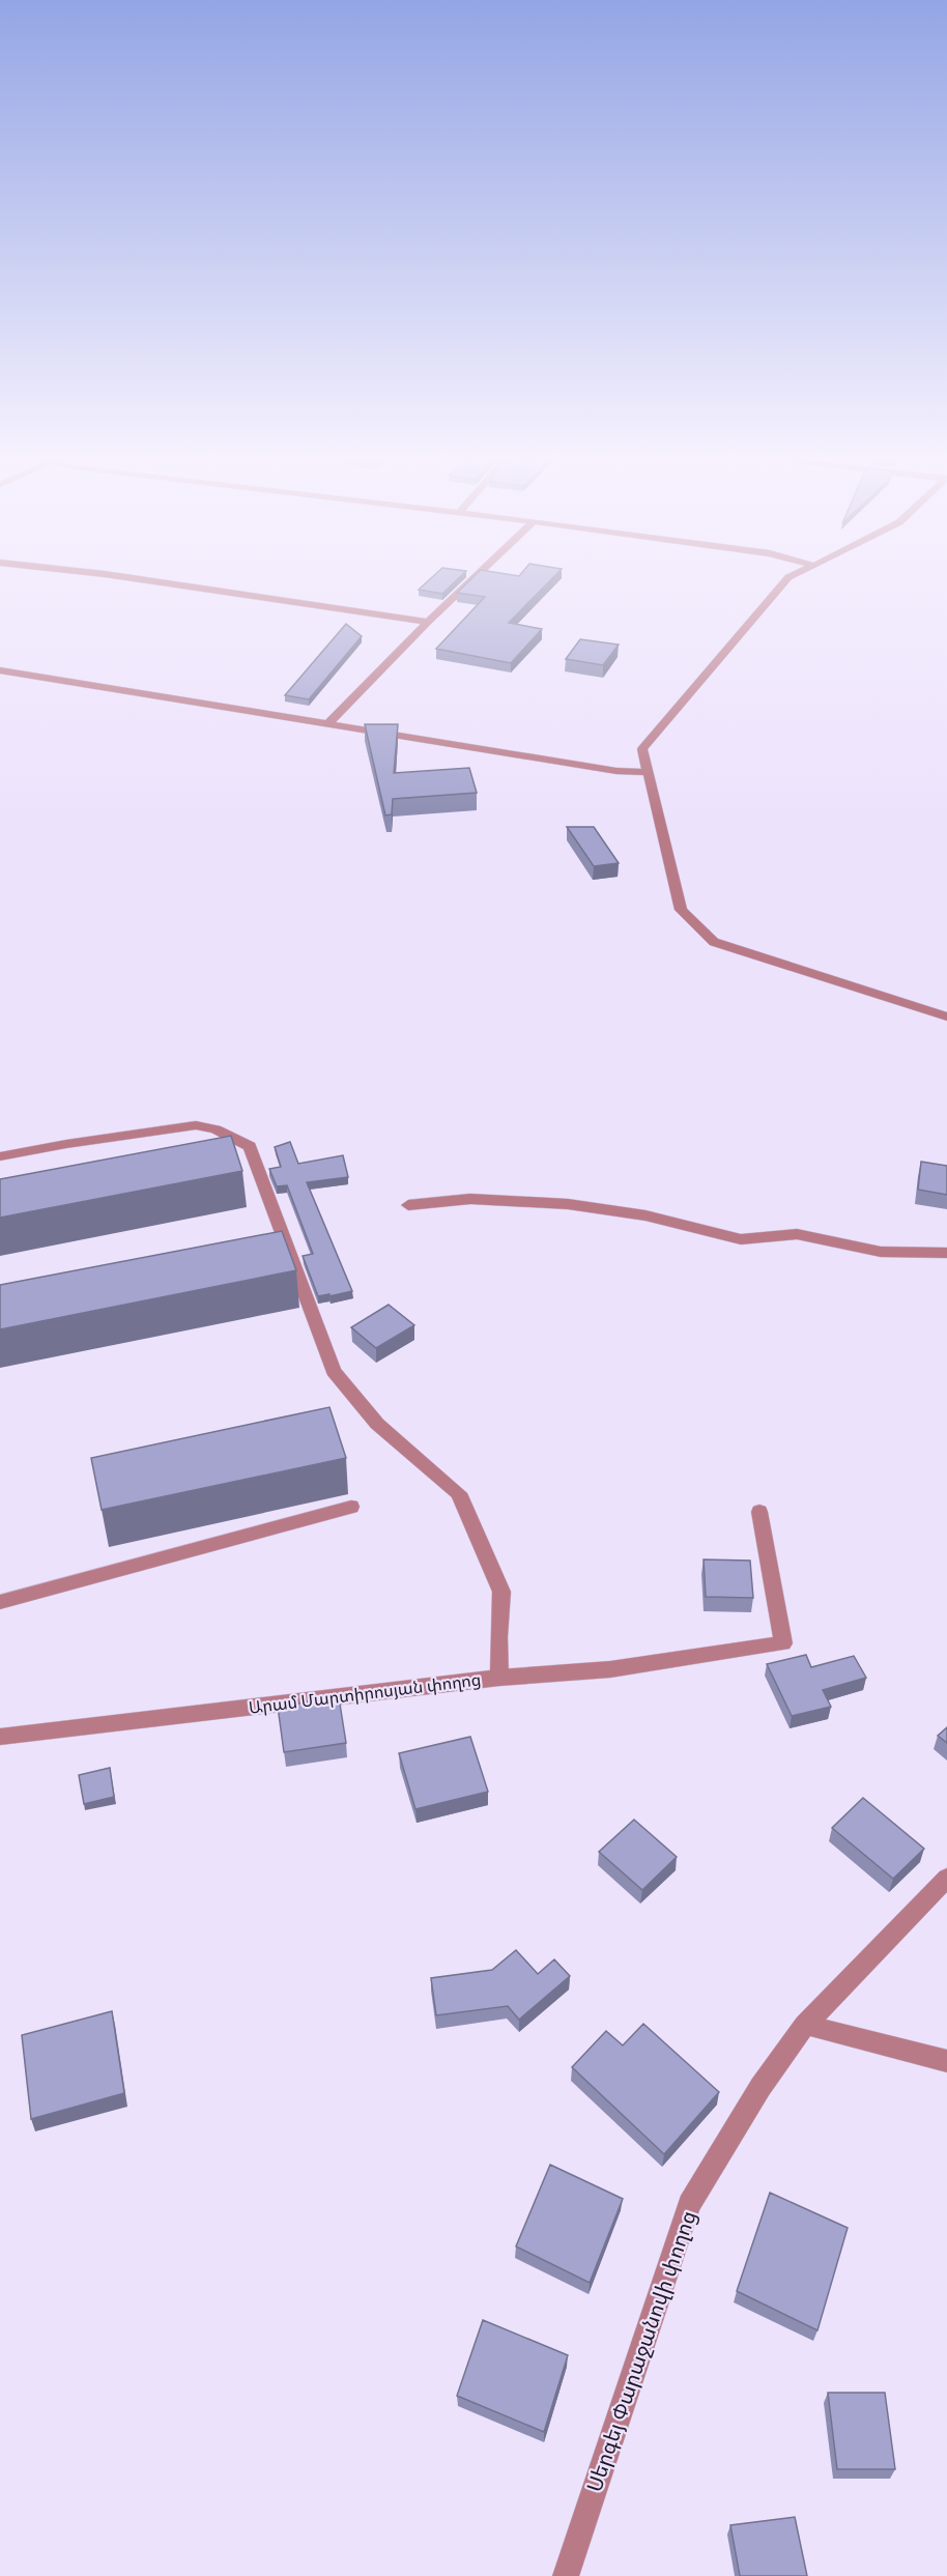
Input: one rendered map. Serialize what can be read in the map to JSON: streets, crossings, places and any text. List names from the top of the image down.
{
  "streets": {
    "street": ["Արամ Մարտիրոսյան փողոց", "Սերգեյ Փարաջանովի փողոց"]
  }
}
